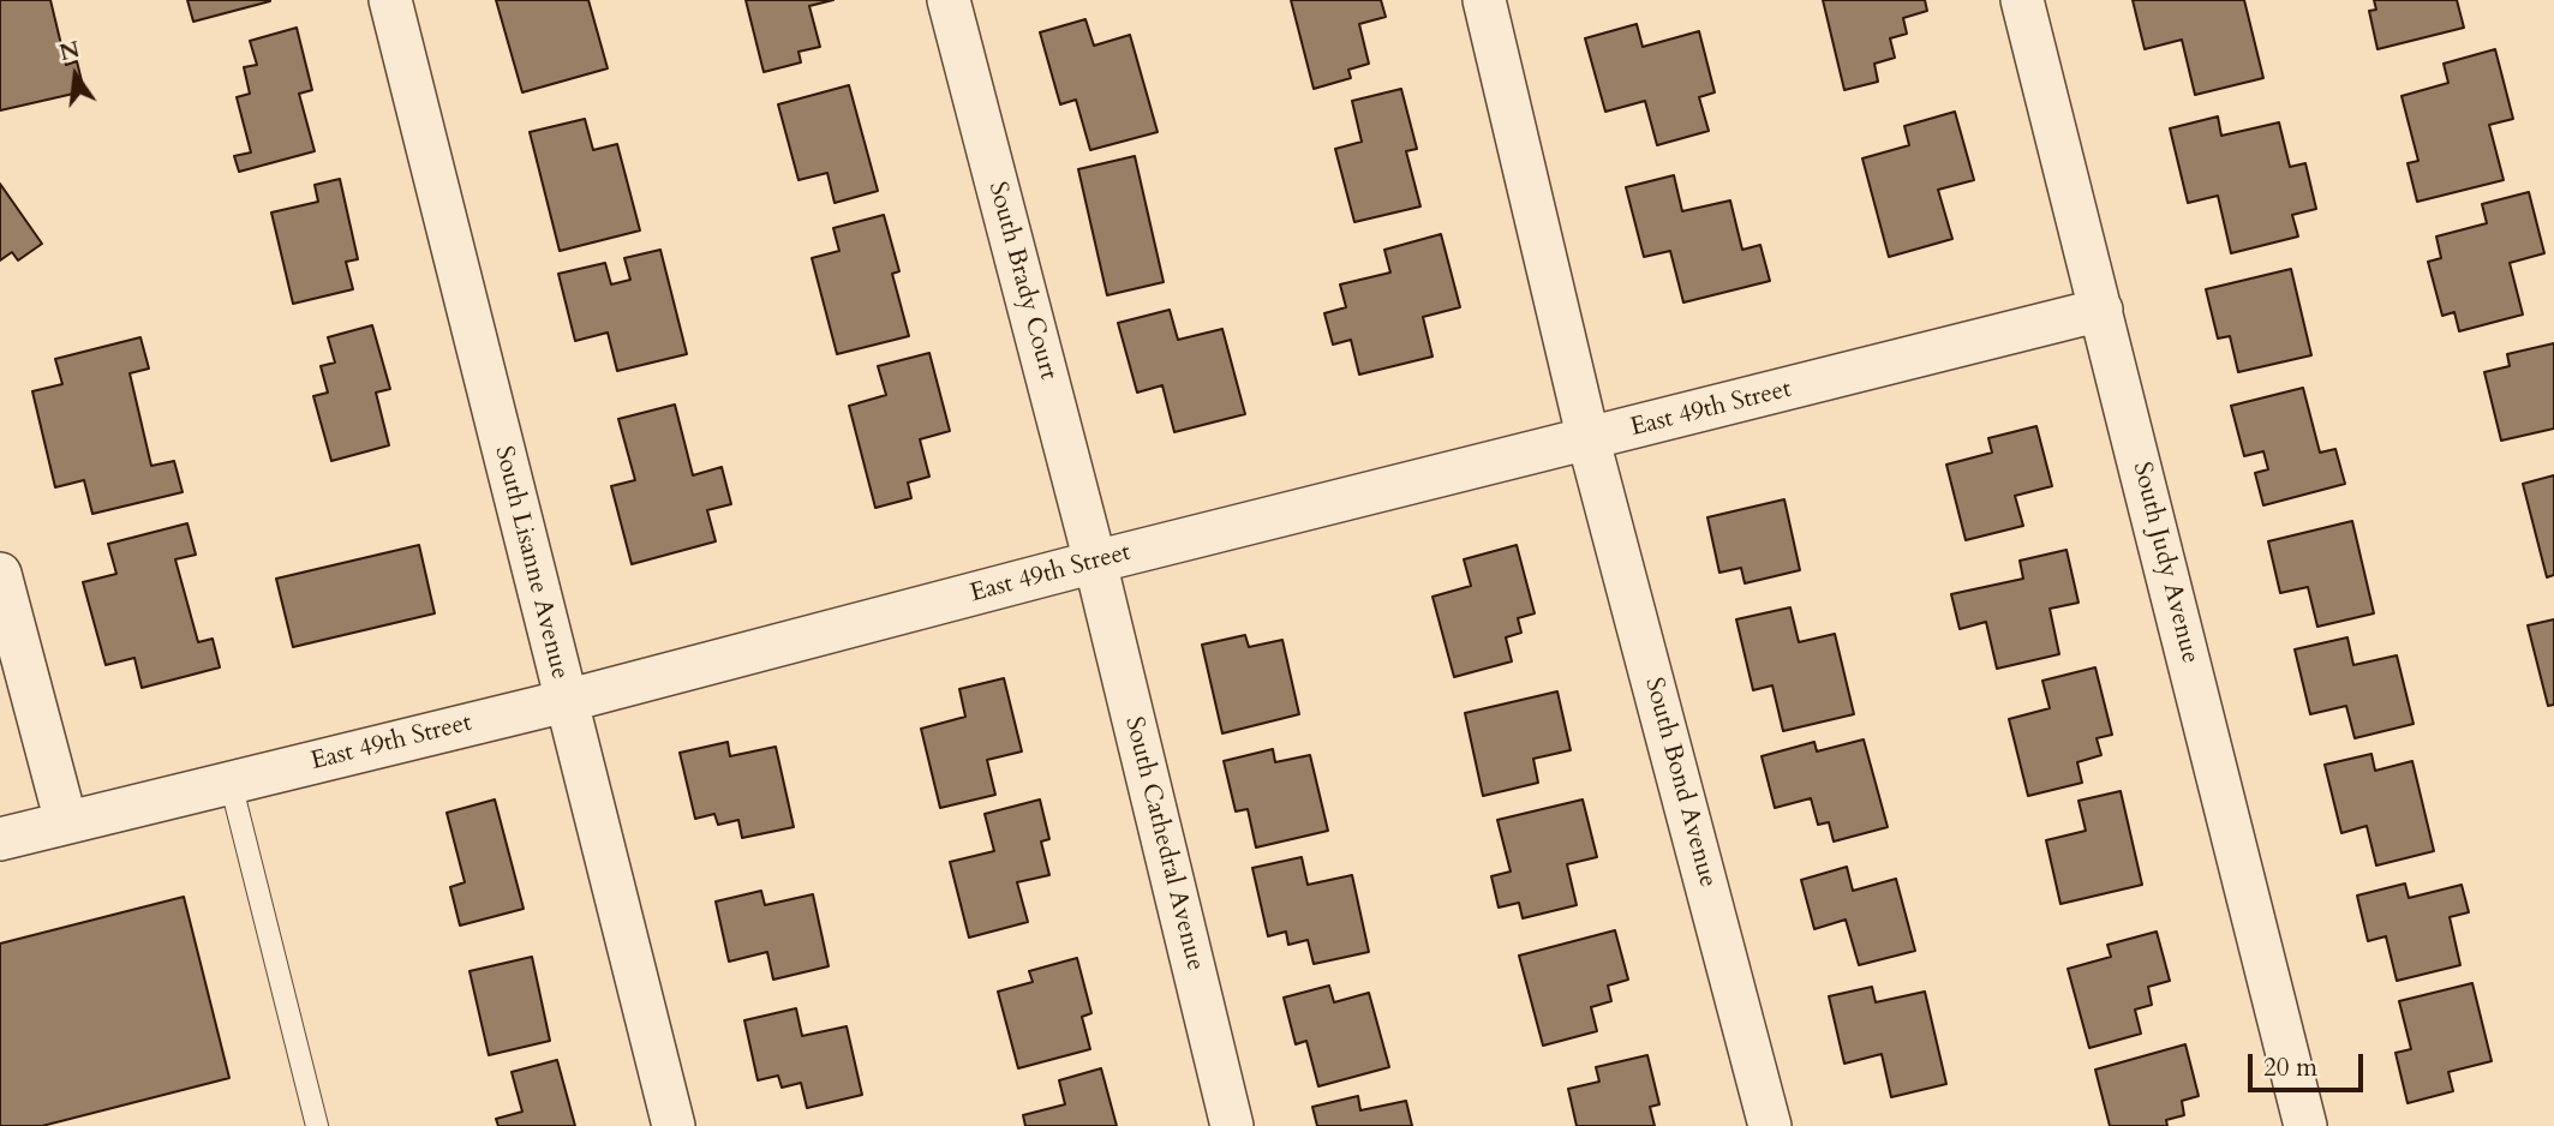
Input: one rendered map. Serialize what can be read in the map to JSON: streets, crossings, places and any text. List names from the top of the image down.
{
  "streets": {
    "street": [
      "South Brady Court",
      "East 49th Street",
      "South Lisanne Avenue",
      "South Judy Avenue",
      "South Bond Avenue",
      "South Cathedral Avenue"
    ]
  },
  "crossings": [
    ["South Brady Court", "East 49th Street"],
    ["South Brady Court", "South Cathedral Avenue"],
    ["East 49th Street", "South Lisanne Avenue"],
    ["East 49th Street", "South Judy Avenue"],
    ["East 49th Street", "South Bond Avenue"],
    ["East 49th Street", "South Cathedral Avenue"]
  ],
  "scale_bar": "20 m",
  "north": "top"
}
